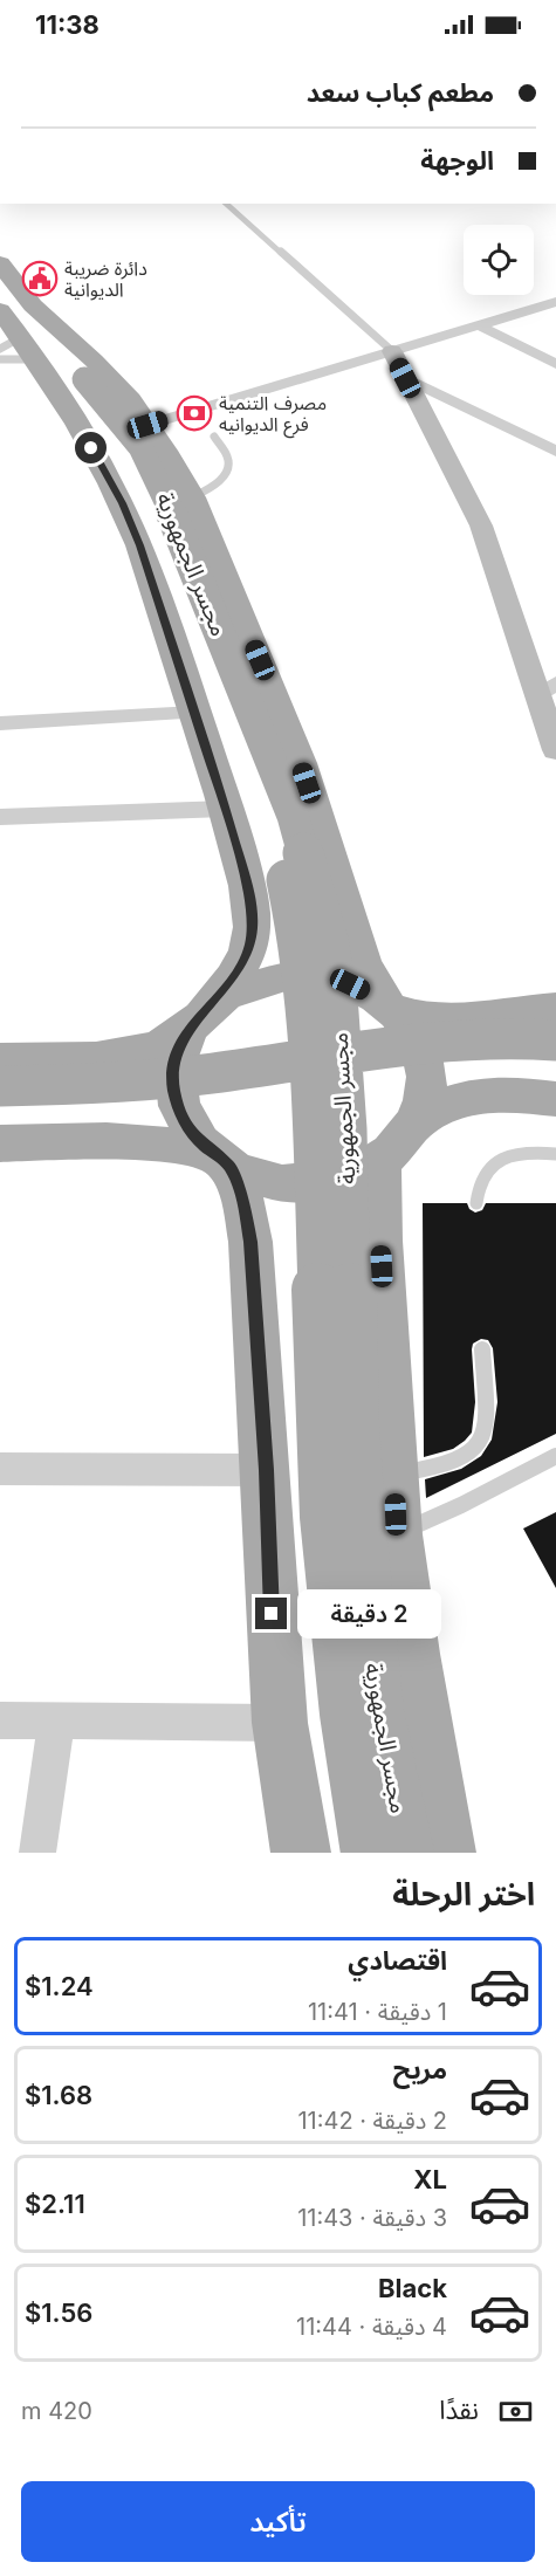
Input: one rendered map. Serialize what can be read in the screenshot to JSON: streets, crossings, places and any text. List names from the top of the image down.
{
  "streets": {
    "main road": ["مجسر الجمهورية"]
  },
  "places": {
    "public building": ["دائرة ضريبة الديوانية"],
    "bank": ["مصرف التنمية فرع الديوانيه"]
  },
  "page": {
    "status": "11:38",
    "banner": ["مطعم كباب سعد", "الوجهة"],
    "bubble": "2 دقيقة",
    "heading": "اختر الرحلة",
    "list": [
      {
        "name": "اقتصادي",
        "note": "1 دقيقة · 11:41",
        "value": "$1.24"
      },
      {
        "name": "مريح",
        "note": "2 دقيقة · 11:42",
        "value": "$1.68"
      },
      {
        "name": "XL",
        "note": "3 دقيقة · 11:43",
        "value": "$2.11"
      },
      {
        "name": "Black",
        "note": "4 دقيقة · 11:44",
        "value": "$1.56"
      }
    ],
    "pay": ["نقدًا", "420 m"],
    "buttons": "تأكيد"
  }
}
